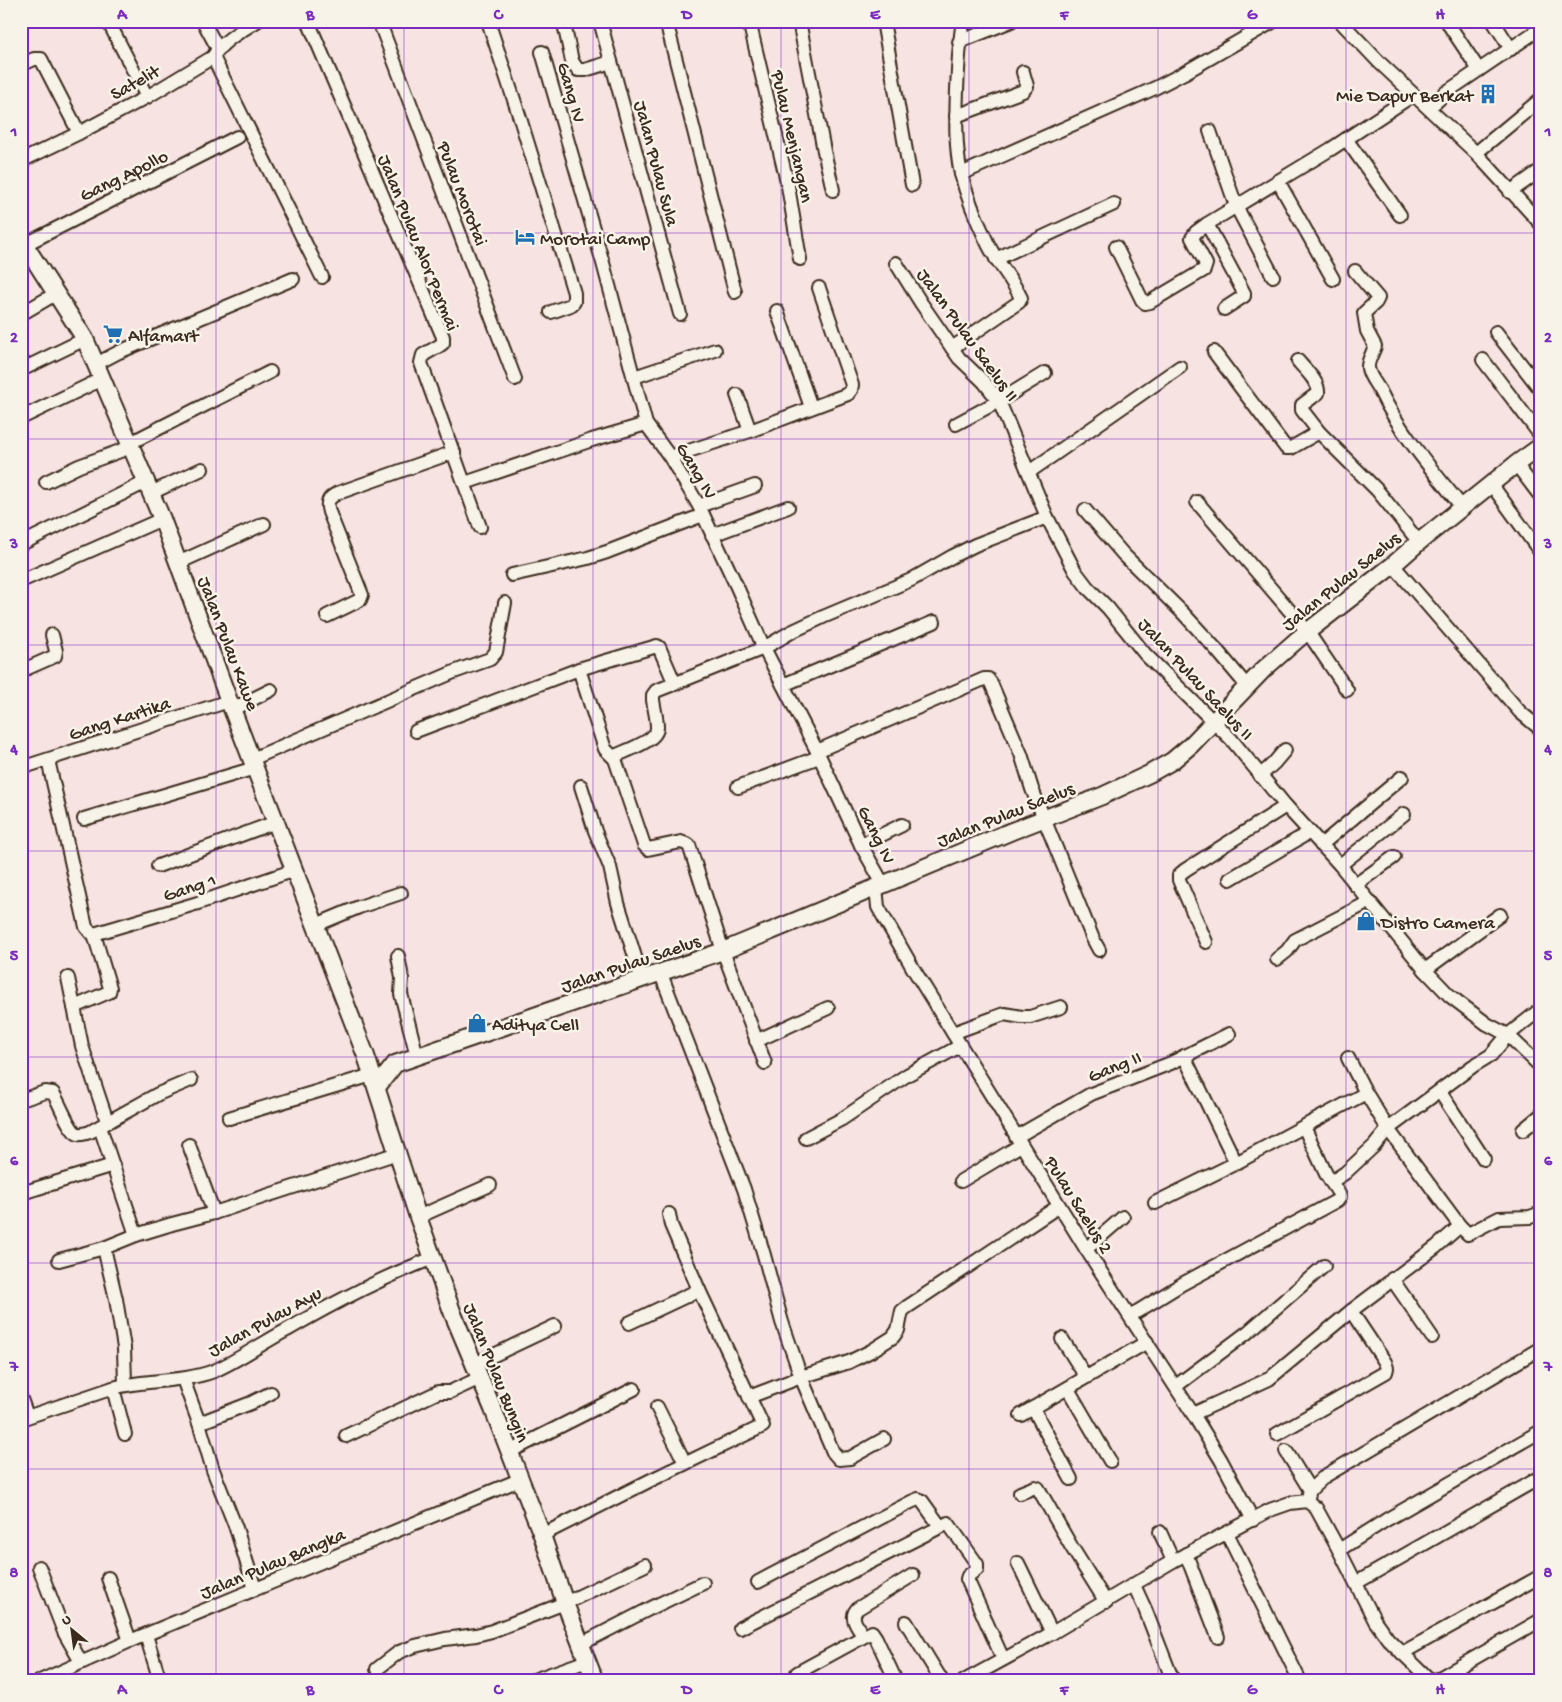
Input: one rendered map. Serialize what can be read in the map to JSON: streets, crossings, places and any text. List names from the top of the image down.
{
  "streets": {
    "street": [
      "Satelit",
      "Gang IV",
      "Pulau Menjangan",
      "Jalan Pulau Sula",
      "Gang Apollo",
      "Pulau Morotai",
      "Jalan Pulau Alor Permai",
      "Jalan Pulau Saelus II",
      "Jalan Pulau Saelus",
      "Jalan Pulau Kawe",
      "Gang Kartika",
      "Gang 1",
      "Gang II",
      "Pulau Saelus 2",
      "Jalan Pulau Ayu",
      "Jalan Pulau Bungin",
      "Jalan Pulau Bangka"
    ]
  },
  "crossings": [
    ["Gang IV", "Jalan Pulau Saelus"],
    ["Gang IV", "Pulau Saelus 2"],
    ["Gang Apollo", "Jalan Pulau Kawe"],
    ["Jalan Pulau Saelus II", "Jalan Pulau Saelus"],
    ["Jalan Pulau Saelus", "Jalan Pulau Kawe"],
    ["Jalan Pulau Saelus", "Pulau Saelus 2"],
    ["Jalan Pulau Saelus", "Jalan Pulau Bungin"],
    ["Jalan Pulau Kawe", "Gang Kartika"],
    ["Jalan Pulau Kawe", "Gang 1"],
    ["Jalan Pulau Kawe", "Jalan Pulau Bungin"],
    ["Gang II", "Pulau Saelus 2"],
    ["Jalan Pulau Ayu", "Jalan Pulau Bungin"],
    ["Jalan Pulau Bungin", "Jalan Pulau Bangka"]
  ],
  "places": {
    "building": ["Mie Dapur Berkat"],
    "hotel": ["Morotai Camp"],
    "supermarket": ["Alfamart"],
    "shop": ["Distro Camera", "Aditya Cell"]
  },
  "north": "top left",
  "grid": {
    "columns": [
      "A",
      "B",
      "C",
      "D",
      "E",
      "F",
      "G",
      "H"
    ],
    "rows": [
      "1",
      "2",
      "3",
      "4",
      "5",
      "6",
      "7",
      "8"
    ]
  }
}
